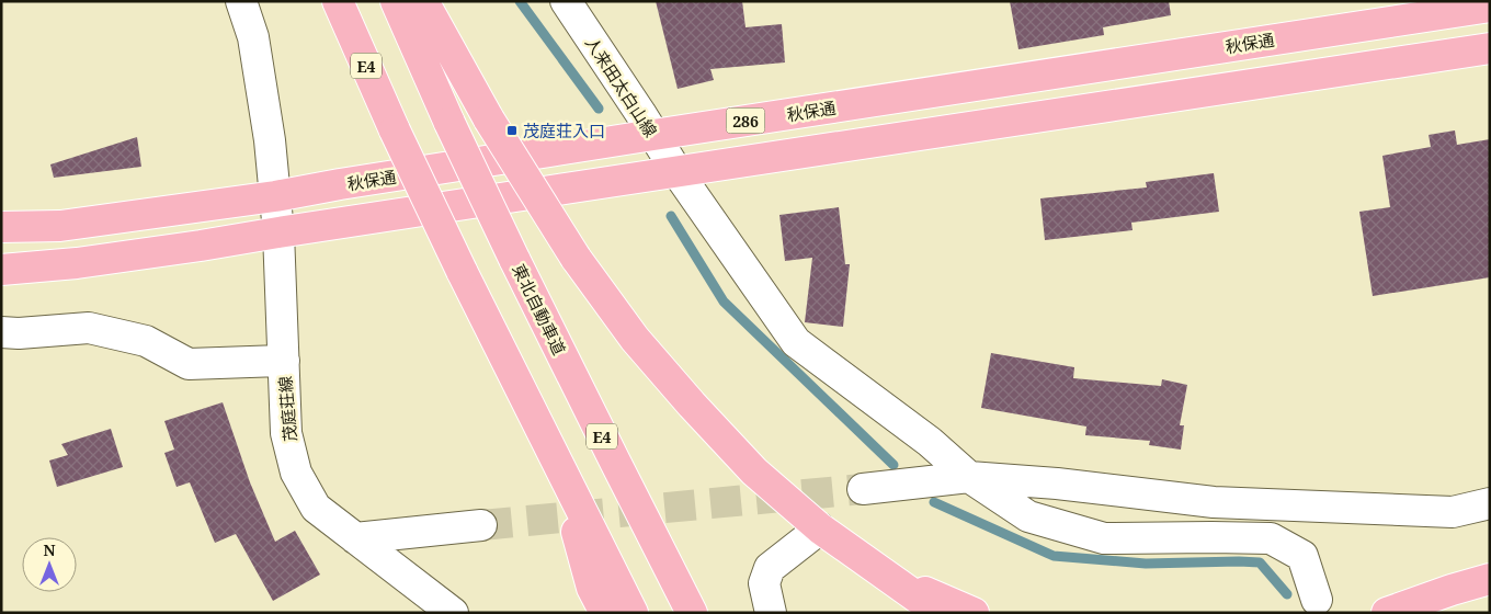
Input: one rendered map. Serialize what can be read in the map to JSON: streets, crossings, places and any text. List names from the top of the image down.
{
  "streets": {
    "highway": [
      "秋保通",
      "E4",
      "286",
      "東北自動車道"
    ],
    "street": ["人来田太白山線", "茂庭荘線"]
  },
  "crossings": [
    ["秋保通", "人来田太白山線"],
    ["秋保通", "茂庭荘線"],
    ["人来田太白山線", "286"],
    ["286", "茂庭荘線"]
  ],
  "places": {
    "transit": ["茂庭荘入口"]
  },
  "north": "top"
}
